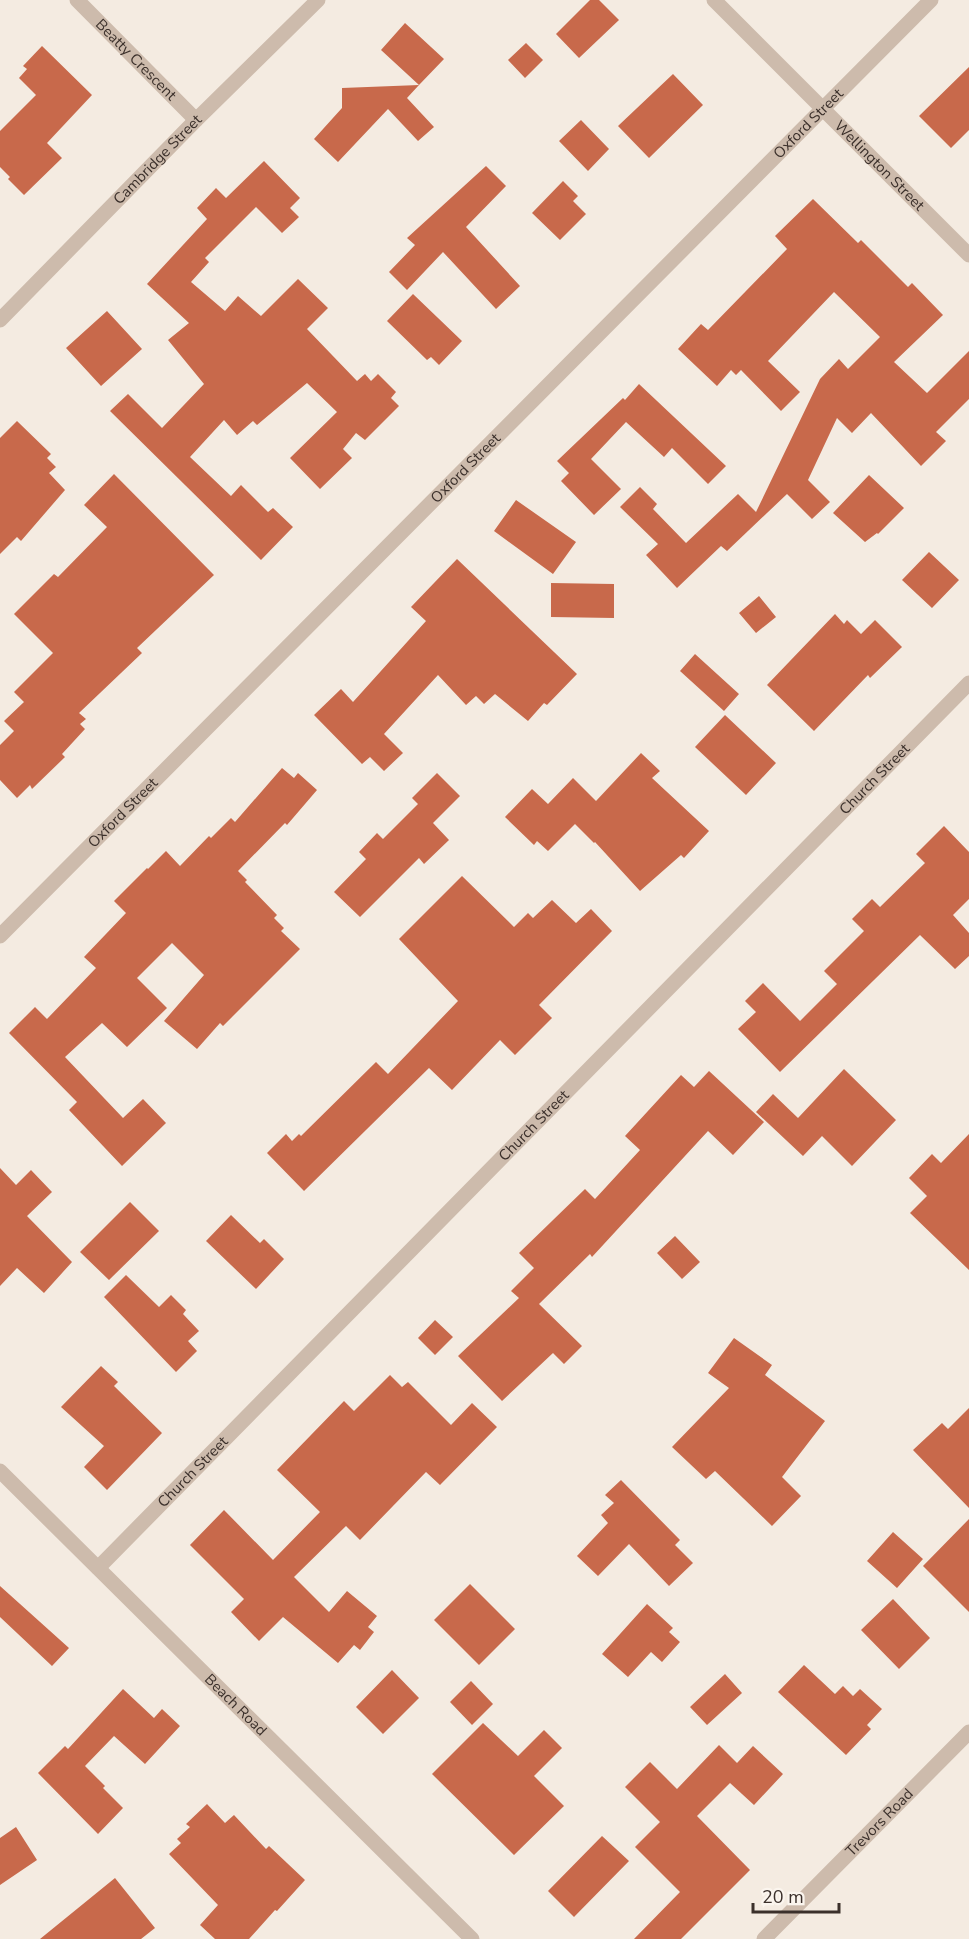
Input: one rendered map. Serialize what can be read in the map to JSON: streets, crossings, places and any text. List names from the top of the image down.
{
  "streets": {
    "street": [
      "Beatty Crescent",
      "Oxford Street",
      "Cambridge Street",
      "Wellington Street",
      "Church Street",
      "Beach Road",
      "Trevors Road"
    ]
  },
  "crossings": [
    ["Beatty Crescent", "Cambridge Street"],
    ["Oxford Street", "Wellington Street"],
    ["Church Street", "Beach Road"]
  ],
  "scale_bar": "20 m"
}
